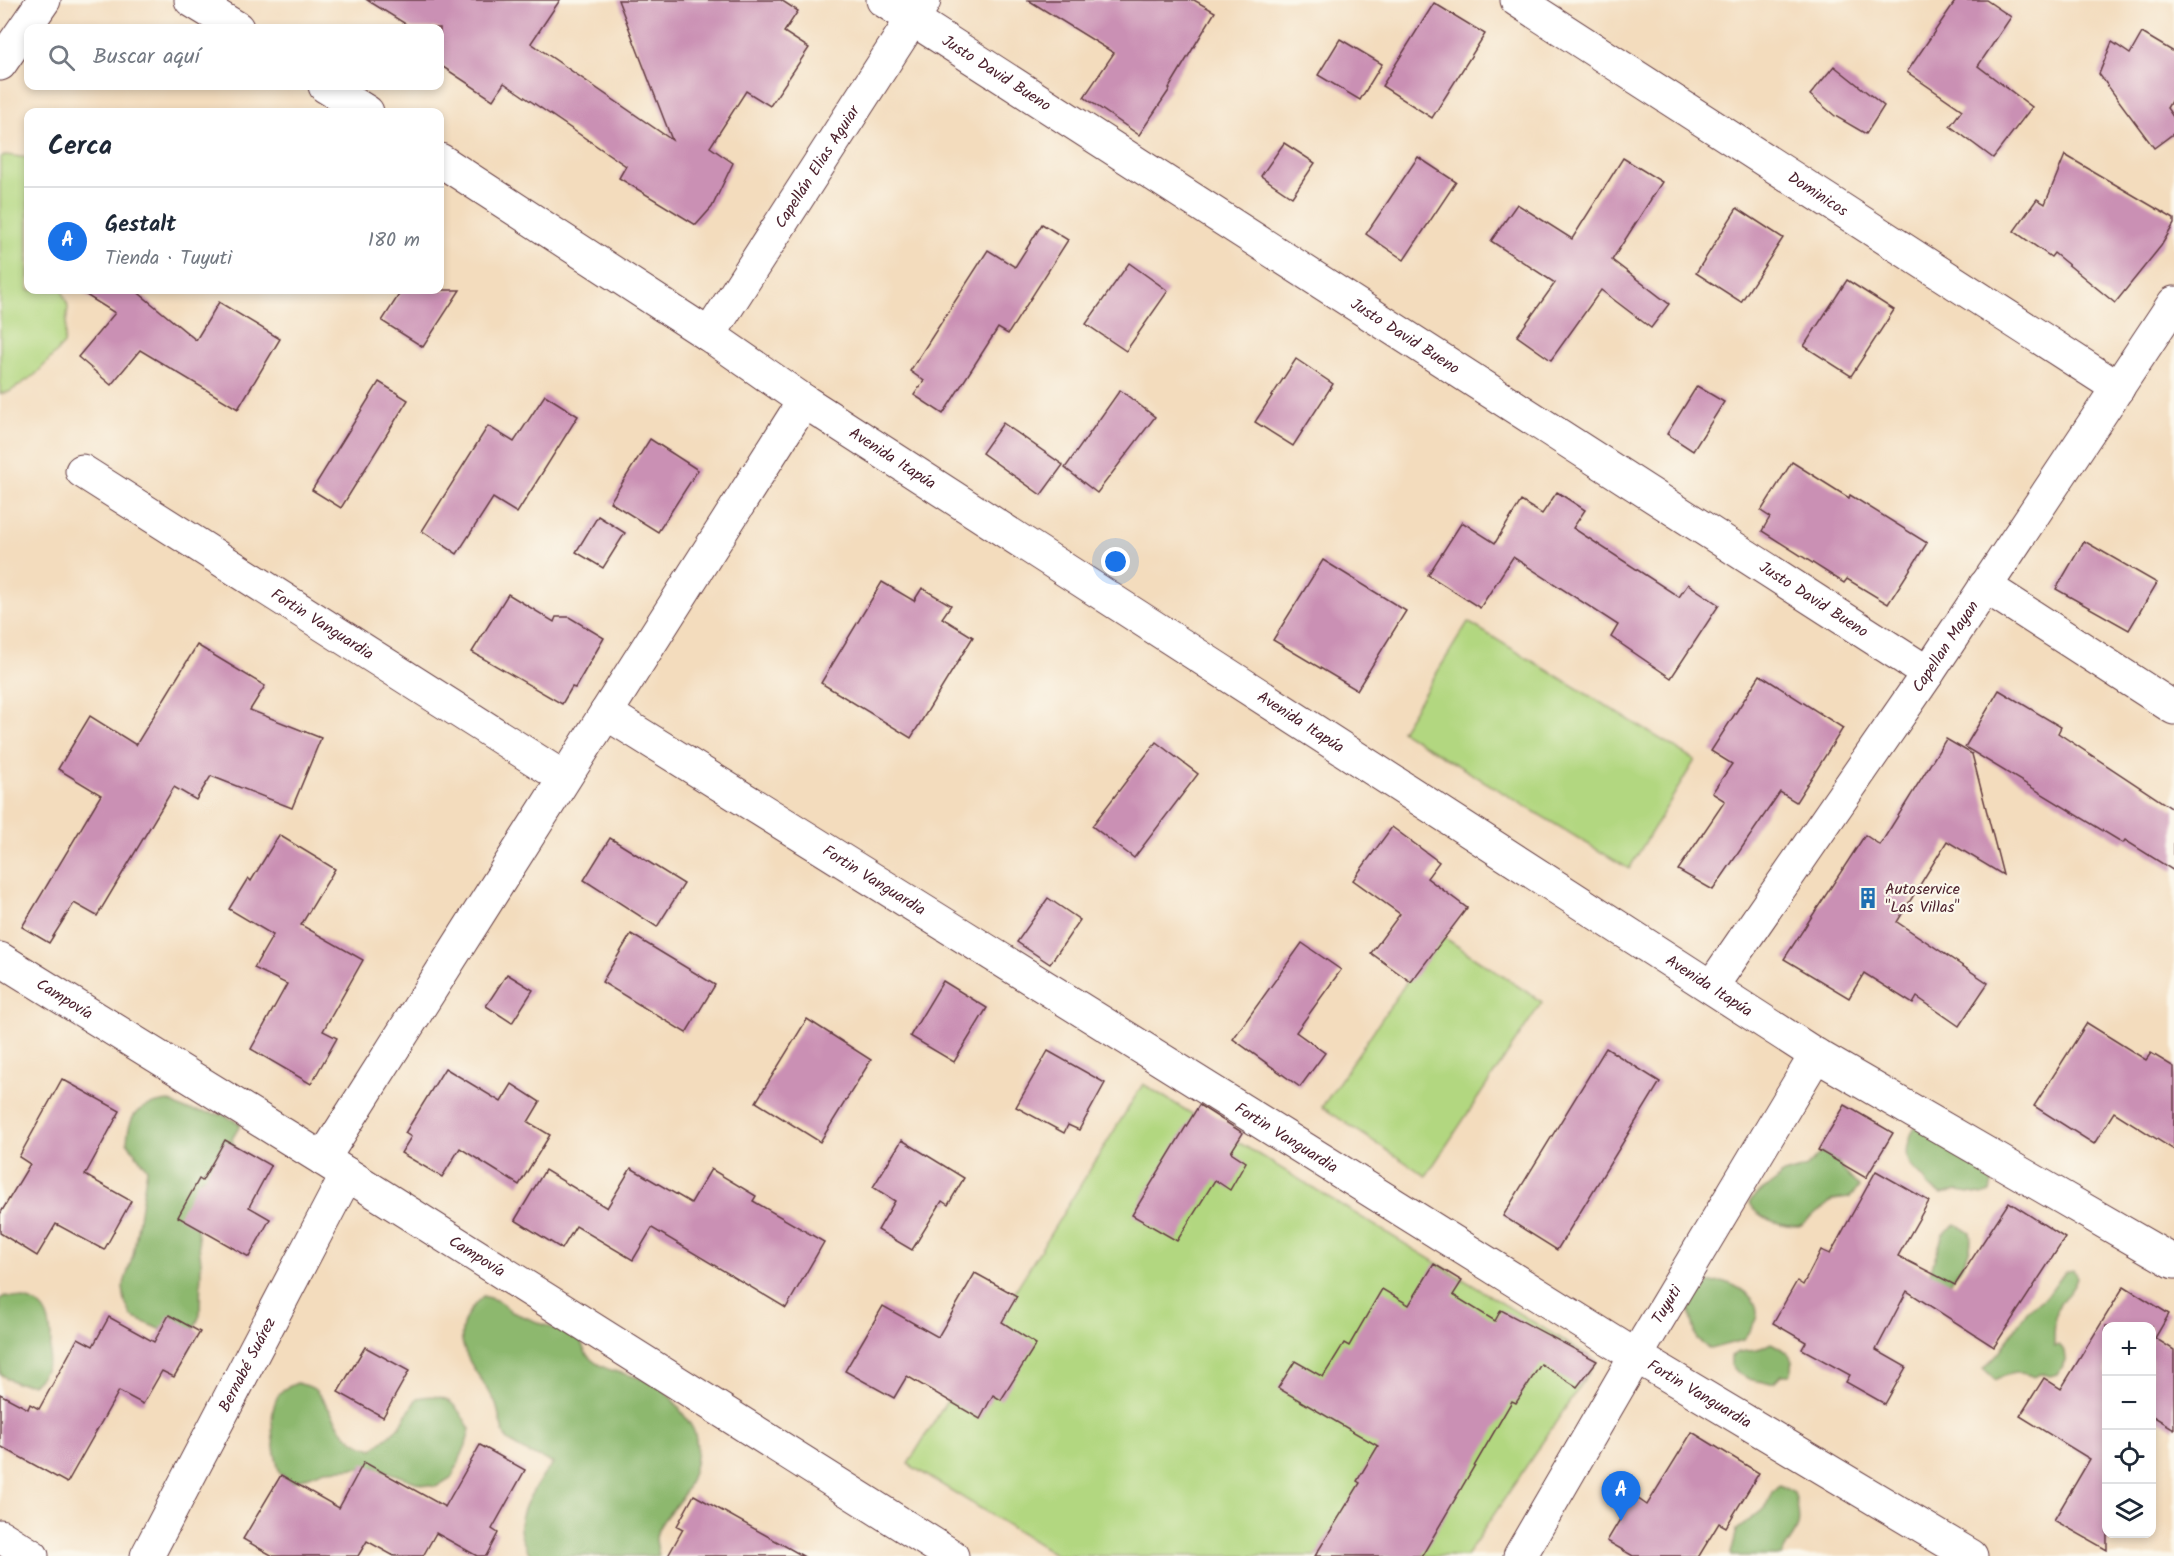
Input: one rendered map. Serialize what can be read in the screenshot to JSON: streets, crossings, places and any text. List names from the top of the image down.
{
  "streets": {
    "street": [
      "Justo David Bueno",
      "Capellán Elias Aguiar",
      "Dominicos",
      "Avenida Itapúa",
      "Fortin Vanguardia",
      "Capellan Mayan",
      "Campovía",
      "Tuyuti",
      "Bernabé Suárez"
    ]
  },
  "crossings": [
    ["Justo David Bueno", "Capellán Elias Aguiar"],
    ["Justo David Bueno", "Capellan Mayan"],
    ["Capellán Elias Aguiar", "Avenida Itapúa"],
    ["Dominicos", "Capellan Mayan"],
    ["Avenida Itapúa", "Capellan Mayan"],
    ["Avenida Itapúa", "Tuyuti"],
    ["Avenida Itapúa", "Bernabé Suárez"],
    ["Fortin Vanguardia", "Tuyuti"],
    ["Fortin Vanguardia", "Bernabé Suárez"],
    ["Campovía", "Bernabé Suárez"]
  ],
  "places": {
    "building": ["Autoservice \"Las Villas\""]
  },
  "page": {
    "search": "Buscar aquí",
    "heading": "Cerca",
    "list": [
      {
        "mark": "A",
        "name": "Gestalt",
        "note": "Tienda · Tuyuti",
        "value": "180 m"
      }
    ],
    "map_buttons": ["+", "−"],
    "pins": "A"
  }
}
